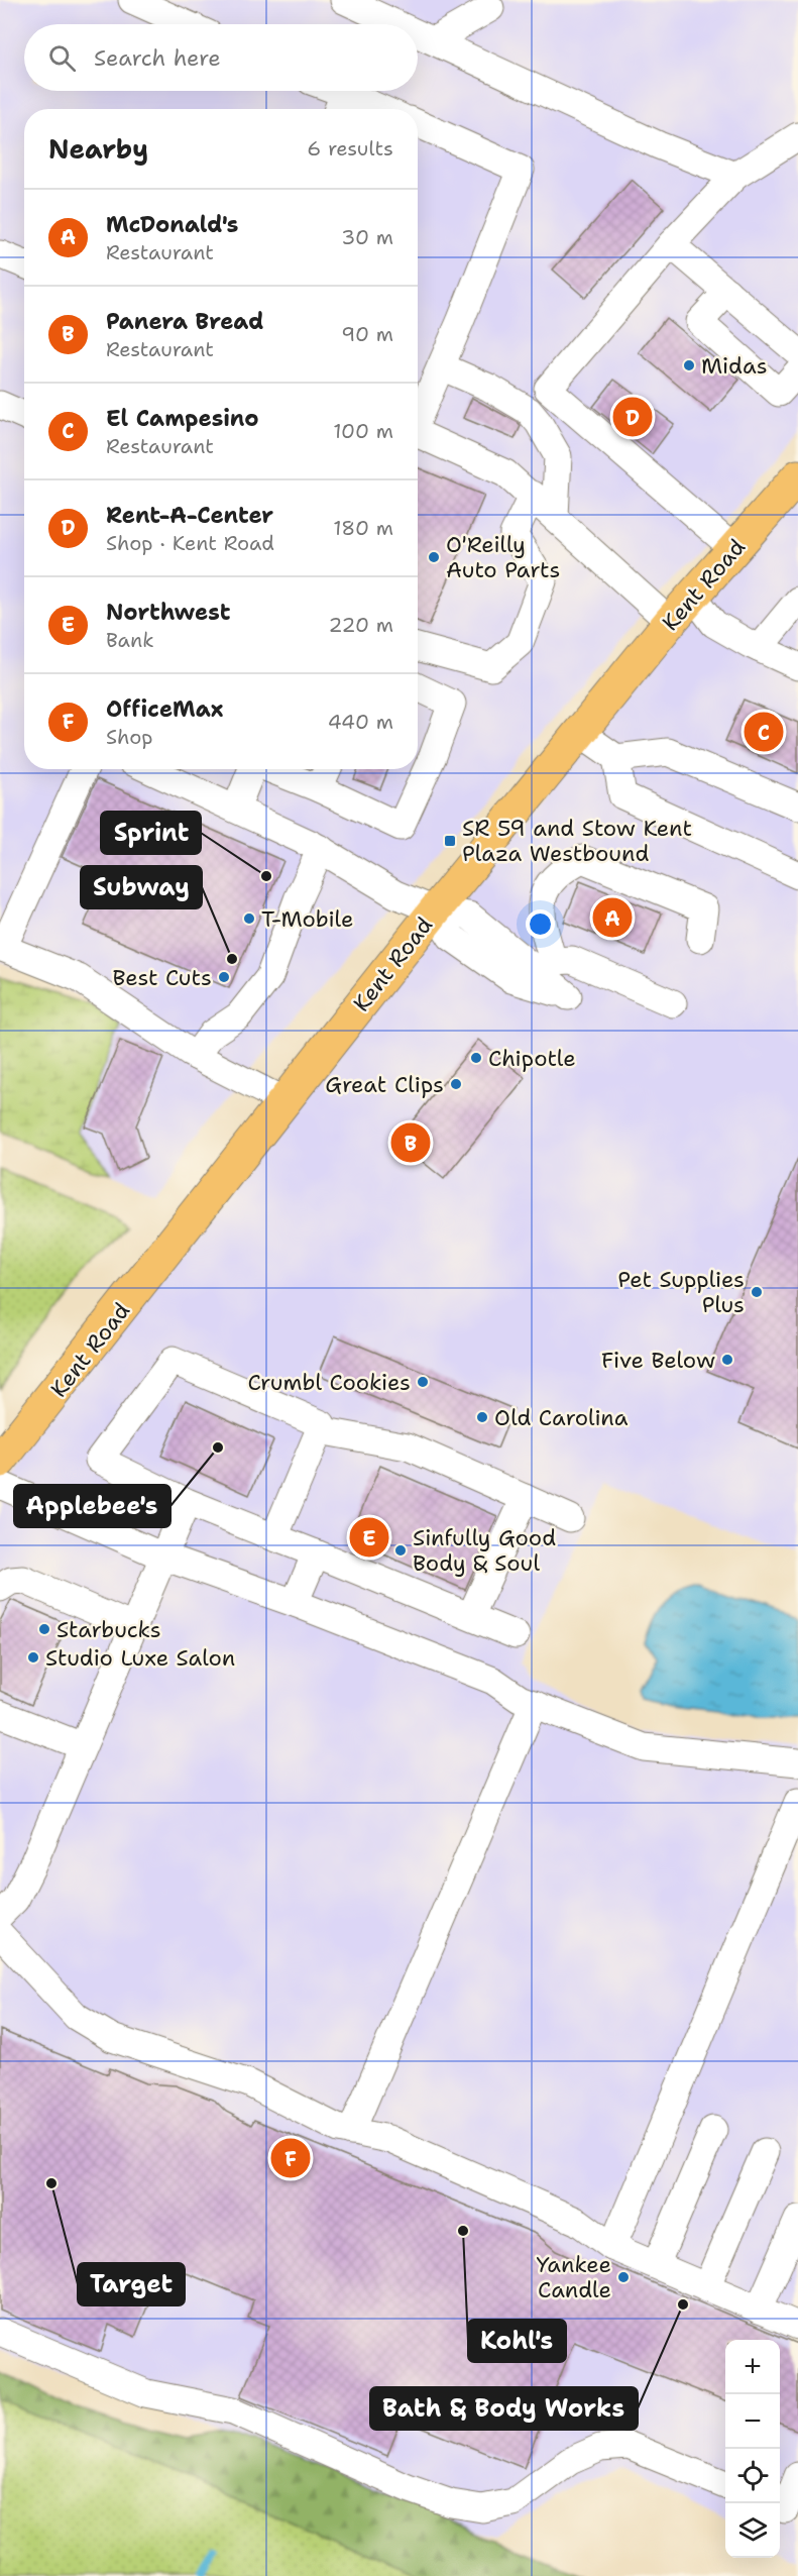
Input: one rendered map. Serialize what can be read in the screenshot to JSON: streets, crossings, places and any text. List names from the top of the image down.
{
  "streets": {
    "main road": ["Kent Road"]
  },
  "places": {
    "other": [
      "Midas",
      "O'Reilly Auto Parts",
      "Sprint",
      "T-Mobile",
      "Subway",
      "Best Cuts",
      "Chipotle",
      "Great Clips",
      "Pet Supplies Plus",
      "Five Below",
      "Crumbl Cookies",
      "Old Carolina",
      "Applebee's",
      "Sinfully Good Body & Soul",
      "Starbucks",
      "Studio Luxe Salon",
      "Target",
      "Kohl's",
      "Yankee Candle",
      "Bath & Body Works"
    ],
    "transit": ["SR 59 and Stow Kent Plaza Westbound"]
  },
  "page": {
    "search": "Search here",
    "heading": ["Nearby", "6 results"],
    "list": [
      {
        "mark": "A",
        "name": "McDonald's",
        "note": "Restaurant",
        "value": "30 m"
      },
      {
        "mark": "B",
        "name": "Panera Bread",
        "note": "Restaurant",
        "value": "90 m"
      },
      {
        "mark": "C",
        "name": "El Campesino",
        "note": "Restaurant",
        "value": "100 m"
      },
      {
        "mark": "D",
        "name": "Rent-A-Center",
        "note": "Shop · Kent Road",
        "value": "180 m"
      },
      {
        "mark": "E",
        "name": "Northwest",
        "note": "Bank",
        "value": "220 m"
      },
      {
        "mark": "F",
        "name": "OfficeMax",
        "note": "Shop",
        "value": "440 m"
      }
    ],
    "pins": [
      "D",
      "C",
      "A",
      "B",
      "E",
      "F"
    ],
    "map_buttons": ["+", "−"]
  }
}
